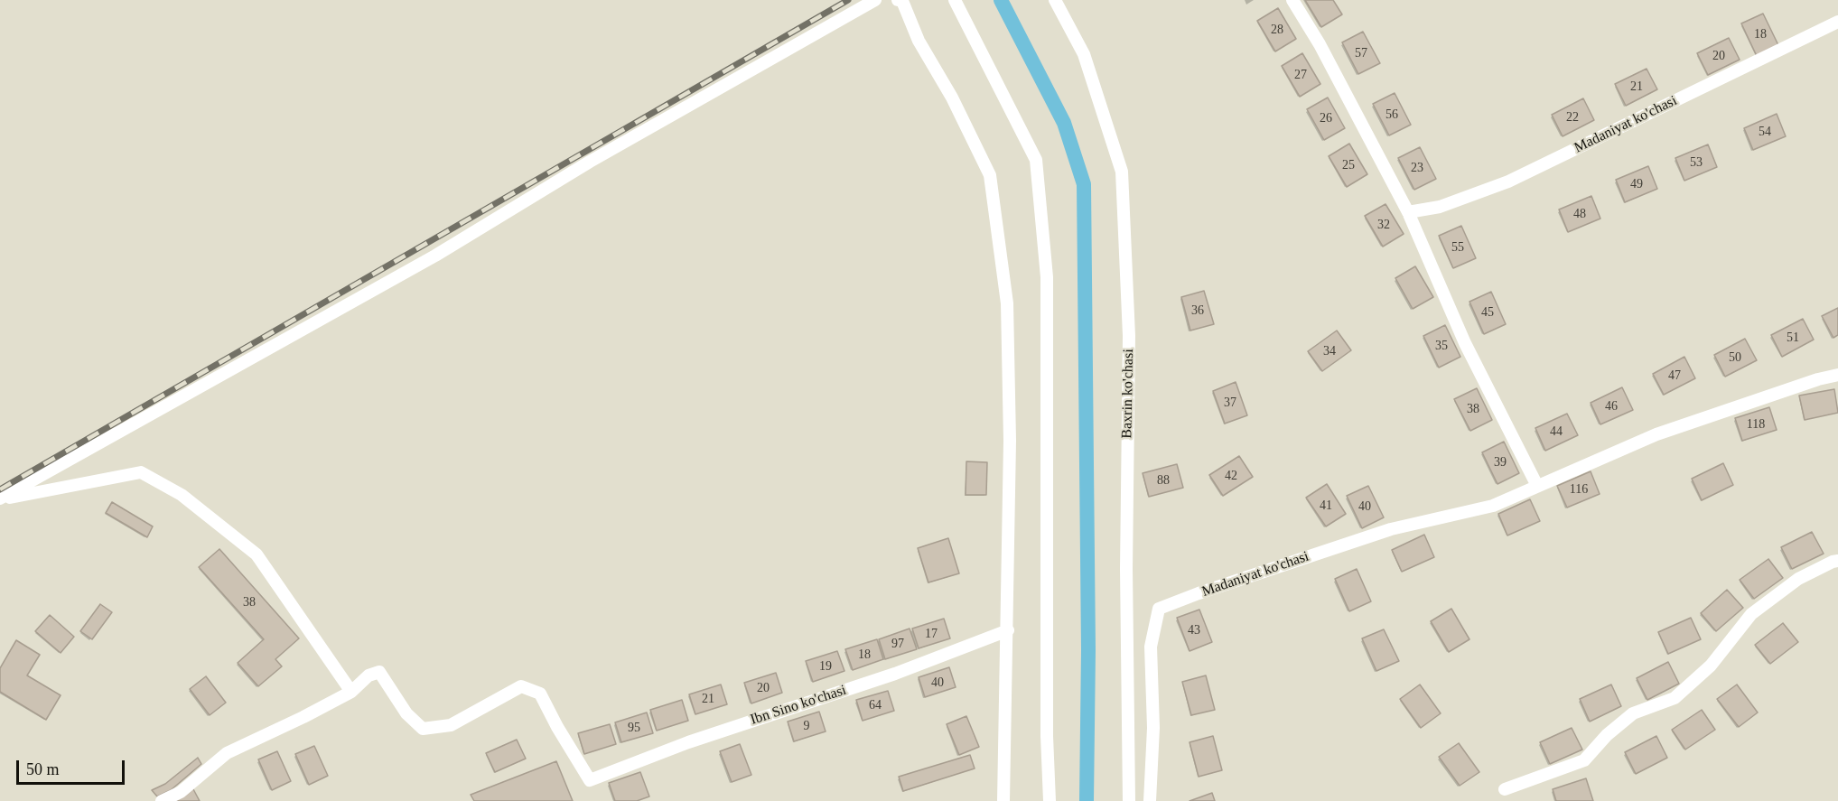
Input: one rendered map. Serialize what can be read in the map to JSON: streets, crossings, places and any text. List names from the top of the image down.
{
  "streets": {
    "street": ["Madaniyat ko'chasi", "Baxrin ko'chasi", "Ibn Sino ko'chasi"]
  },
  "house_numbers": [
    "28",
    "18",
    "57",
    "20",
    "27",
    "21",
    "56",
    "22",
    "26",
    "54",
    "53",
    "25",
    "23",
    "49",
    "48",
    "32",
    "55",
    "36",
    "45",
    "51",
    "35",
    "34",
    "50",
    "47",
    "37",
    "46",
    "38",
    "118",
    "44",
    "39",
    "42",
    "88",
    "116",
    "41",
    "40",
    "38",
    "43",
    "17",
    "97",
    "18",
    "19",
    "40",
    "20",
    "21",
    "64",
    "9",
    "95"
  ],
  "scale_bar": "50 m"
}
